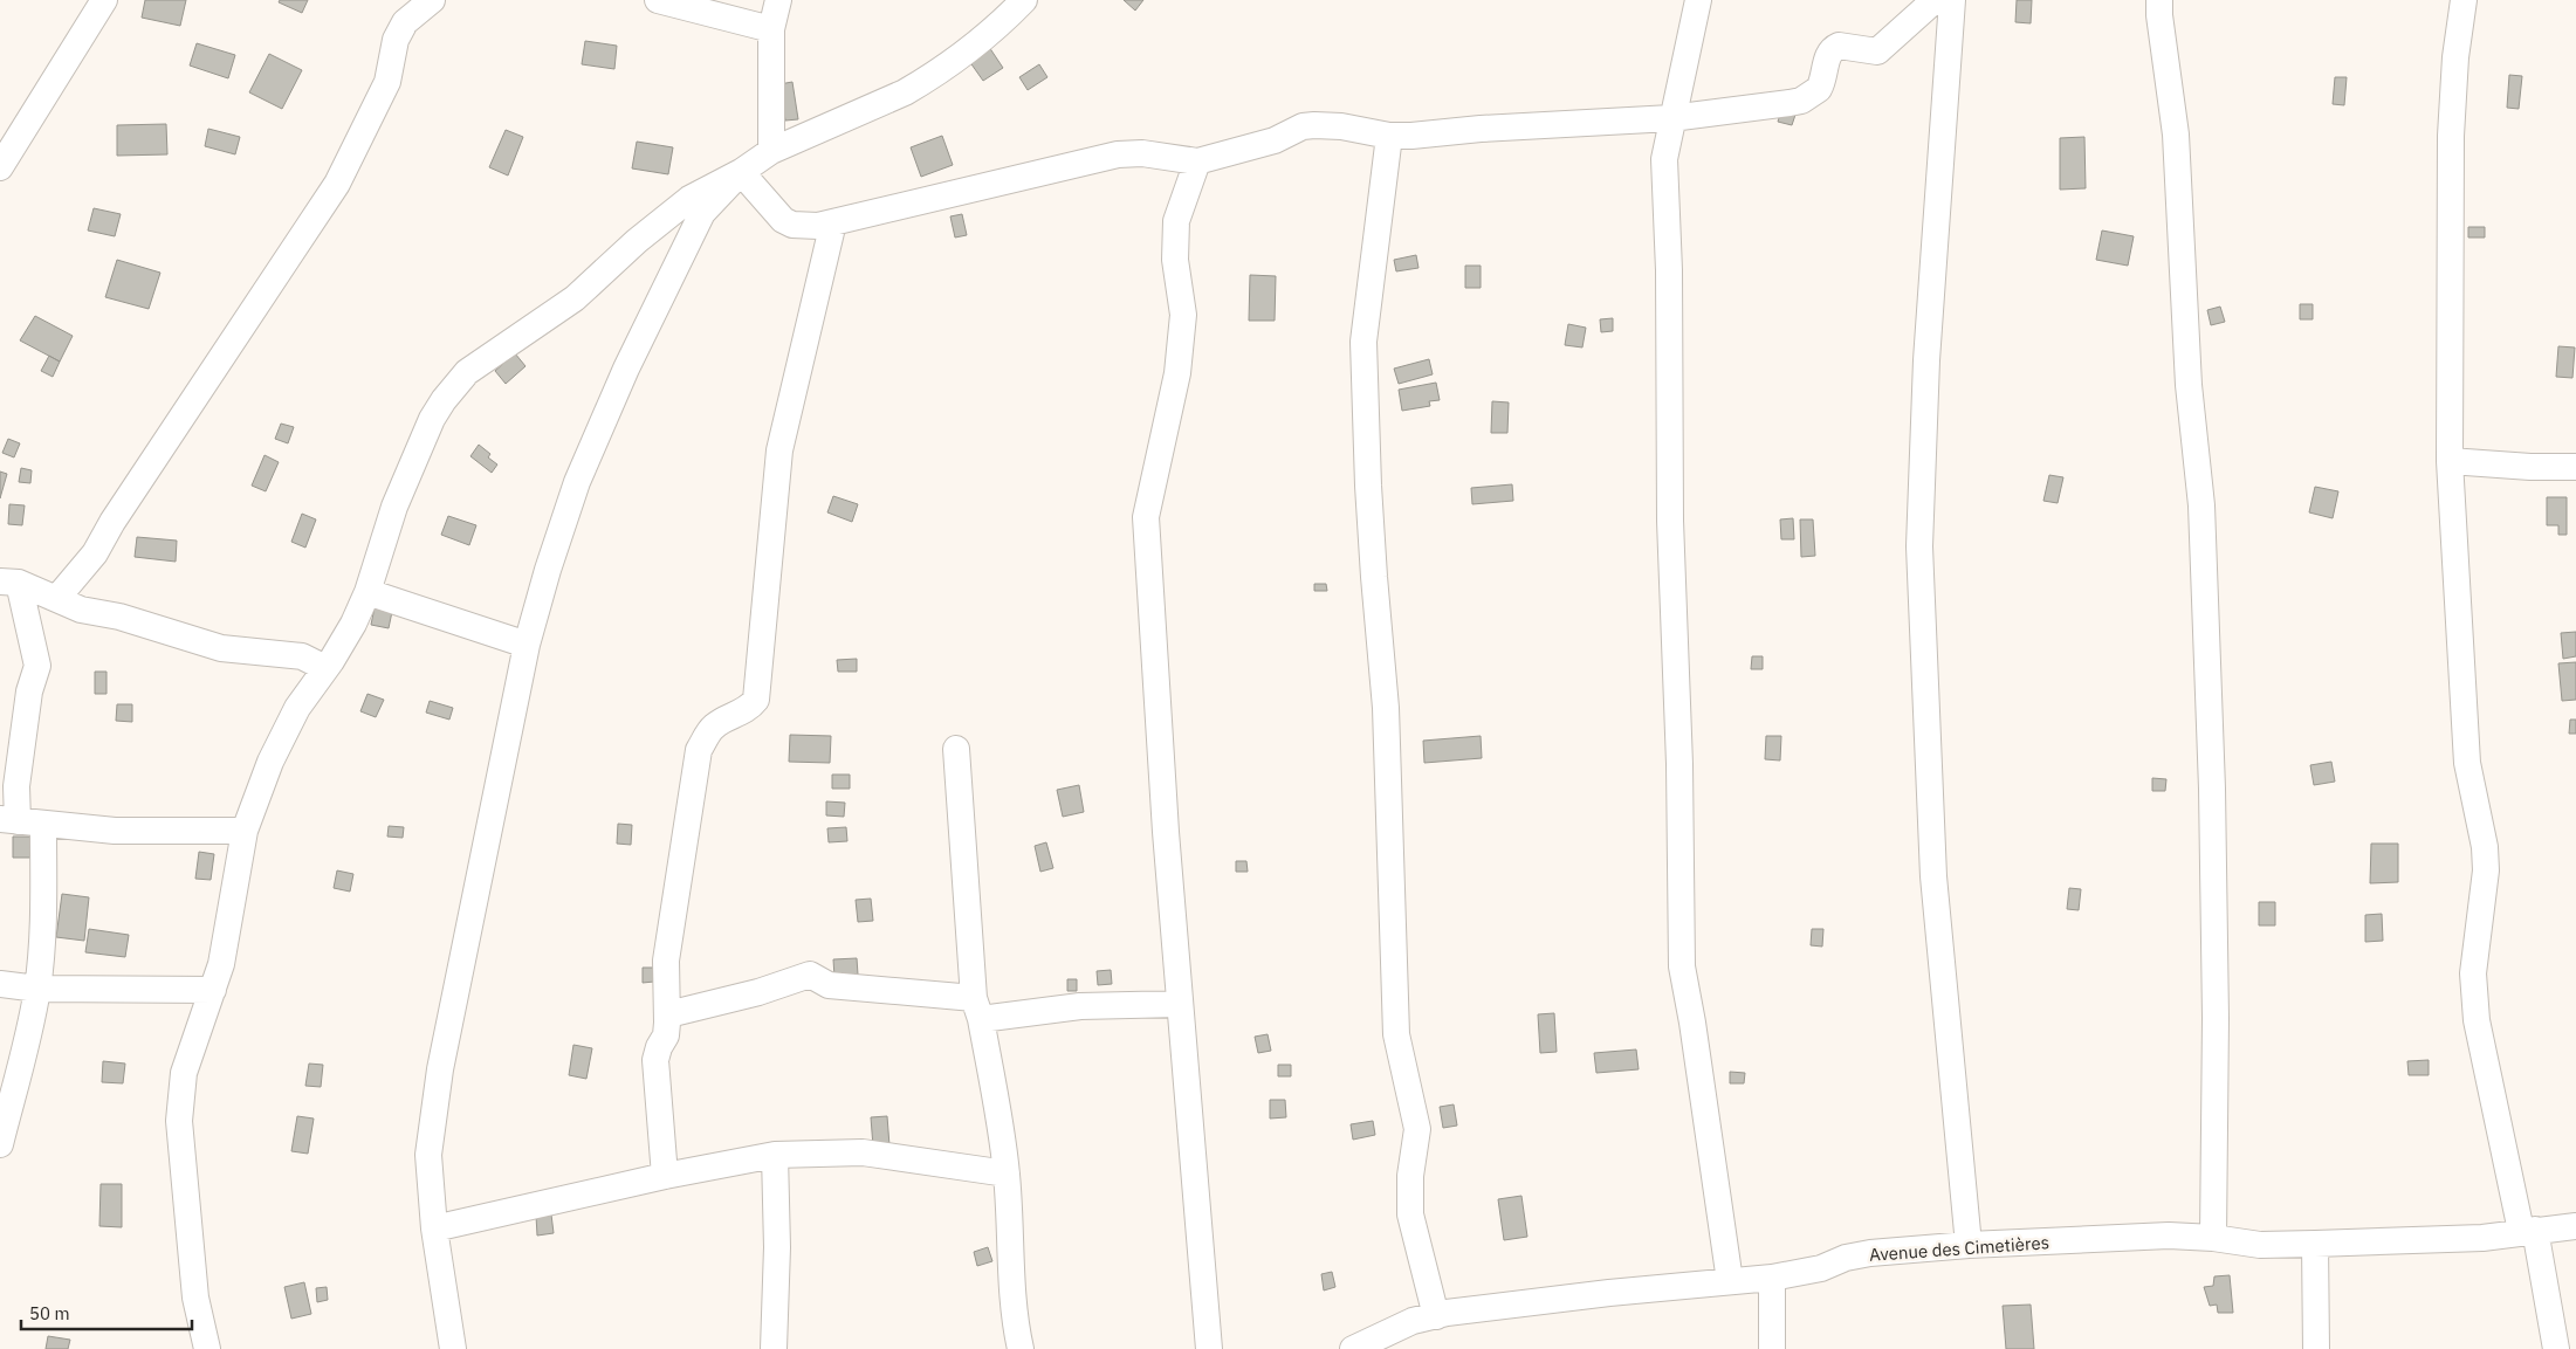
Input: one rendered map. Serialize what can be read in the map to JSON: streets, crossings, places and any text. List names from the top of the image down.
{
  "streets": {
    "street": ["Avenue des Cimetières"]
  },
  "scale_bar": "50 m"
}
